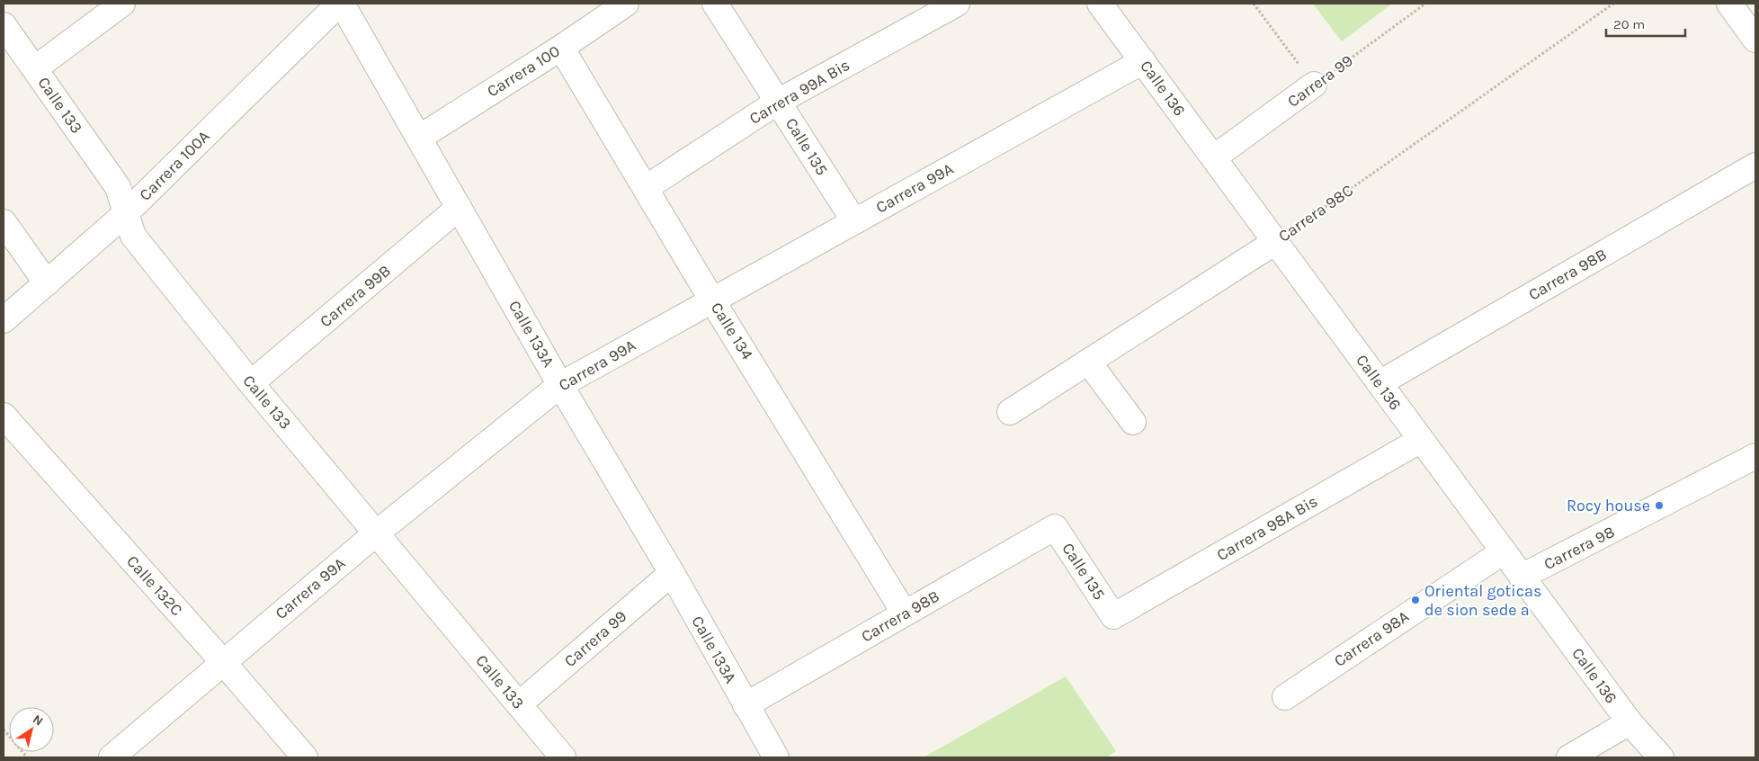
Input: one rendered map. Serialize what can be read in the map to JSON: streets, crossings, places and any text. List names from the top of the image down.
{
  "streets": {
    "street": [
      "Carrera 100",
      "Carrera 99",
      "Calle 136",
      "Carrera 99A Bis",
      "Calle 133",
      "Calle 135",
      "Carrera 100A",
      "Carrera 99A",
      "Carrera 98C",
      "Carrera 98B",
      "Carrera 99B",
      "Calle 134",
      "Calle 133A",
      "Carrera 98A Bis",
      "Carrera 98",
      "Calle 132C",
      "Carrera 98A"
    ]
  },
  "crossings": [
    ["Carrera 100", "Calle 134"],
    ["Carrera 100", "Calle 133A"],
    ["Carrera 99", "Calle 136"],
    ["Carrera 99", "Calle 133"],
    ["Carrera 99", "Calle 133A"],
    ["Calle 136", "Carrera 99A"],
    ["Calle 136", "Carrera 98C"],
    ["Calle 136", "Carrera 98B"],
    ["Calle 136", "Carrera 98A Bis"],
    ["Calle 136", "Carrera 98"],
    ["Calle 136", "Carrera 98A"],
    ["Carrera 99A Bis", "Calle 135"],
    ["Carrera 99A Bis", "Calle 134"],
    ["Calle 133", "Carrera 100A"],
    ["Calle 133", "Carrera 99A"],
    ["Calle 133", "Carrera 99B"],
    ["Calle 135", "Carrera 99A"],
    ["Calle 135", "Carrera 98B"],
    ["Calle 135", "Carrera 98A Bis"],
    ["Carrera 100A", "Calle 133A"],
    ["Carrera 99A", "Calle 134"],
    ["Carrera 99A", "Calle 133A"],
    ["Carrera 99A", "Calle 132C"],
    ["Carrera 98B", "Calle 134"],
    ["Carrera 98B", "Calle 133A"],
    ["Carrera 99B", "Calle 133A"]
  ],
  "places": ["Rocy house", "Oriental goticas de sion sede a"],
  "scale_bar": "20 m",
  "north": "top right"
}
